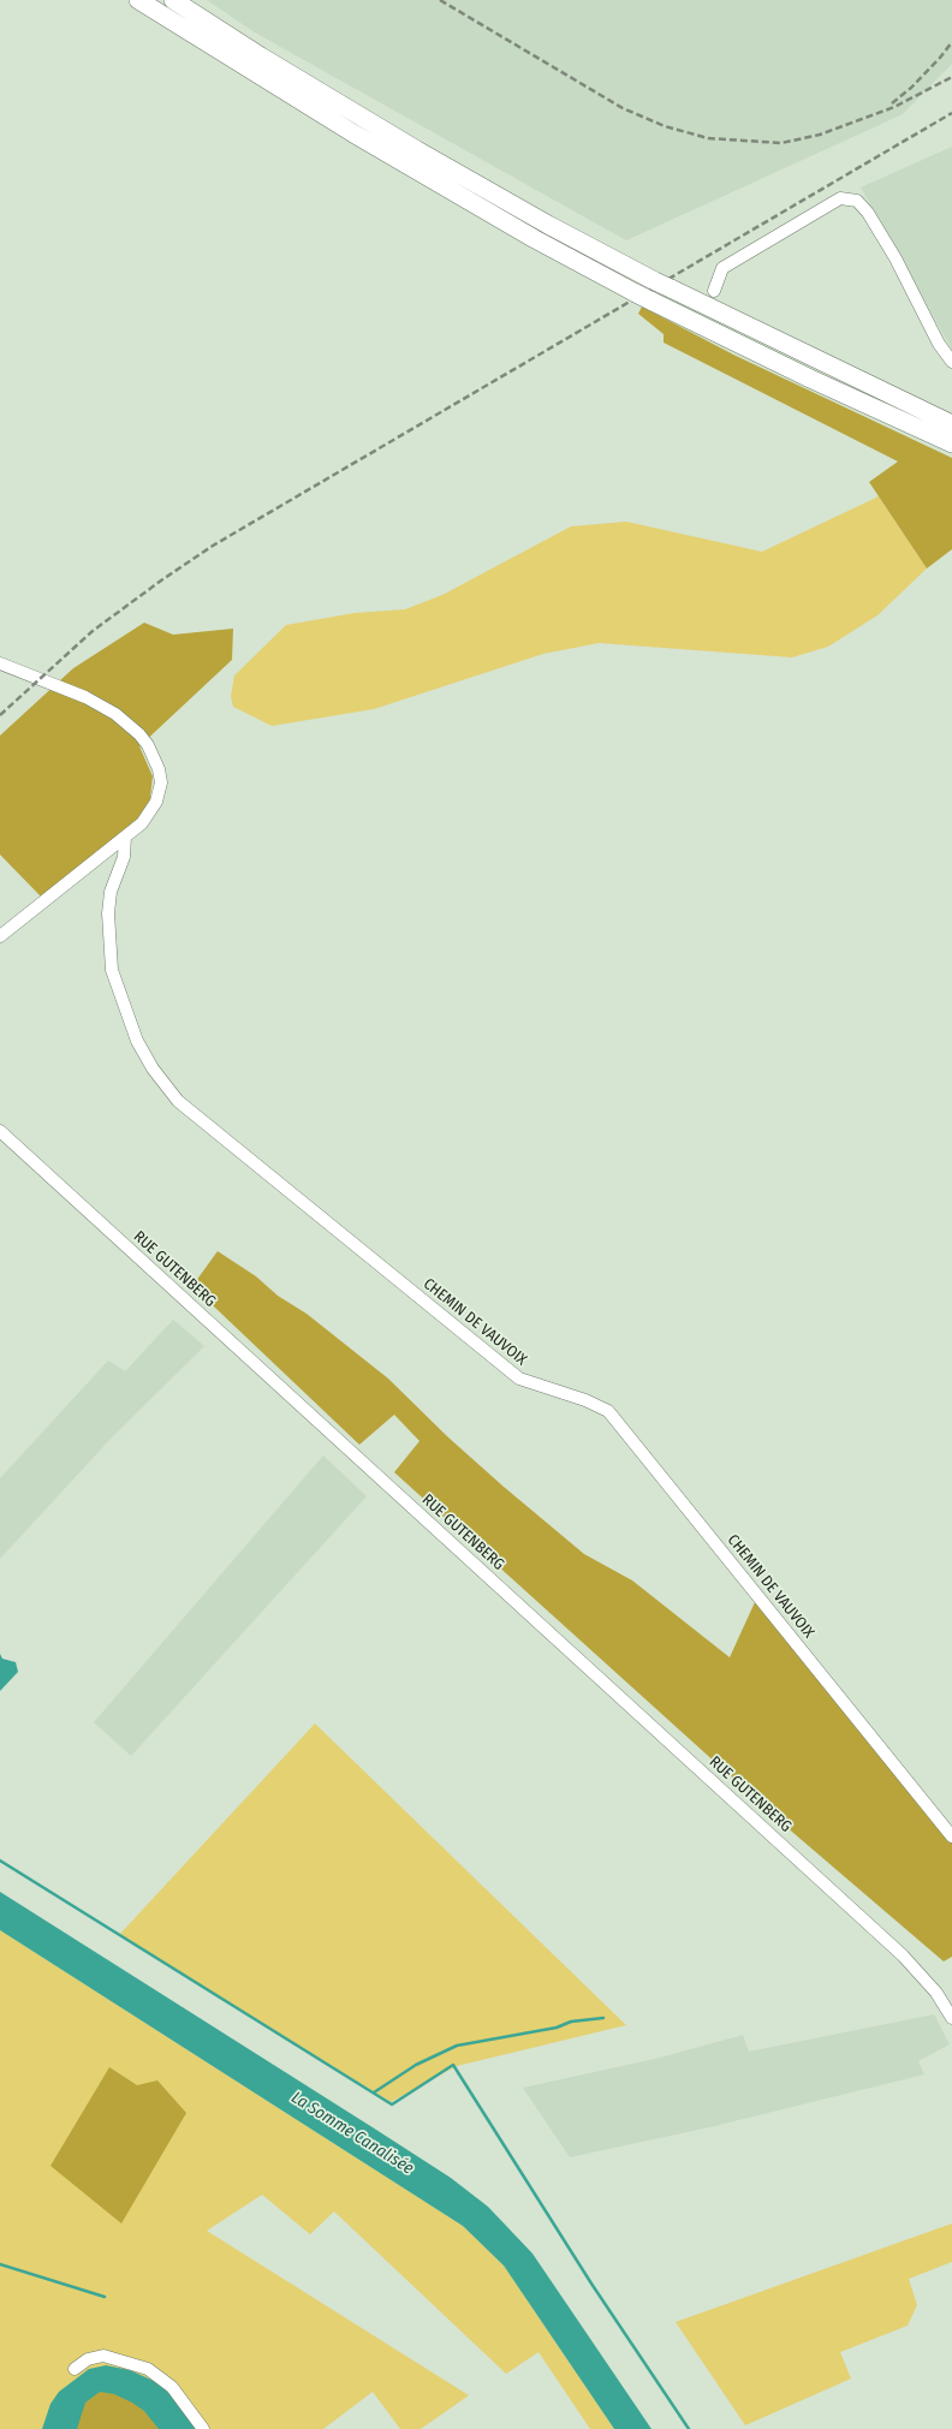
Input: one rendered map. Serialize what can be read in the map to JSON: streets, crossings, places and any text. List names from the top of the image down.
{
  "streets": {
    "street": ["RUE GUTENBERG", "CHEMIN DE VAUVOIX"]
  },
  "water": ["La Somme Canalisée"]
}
